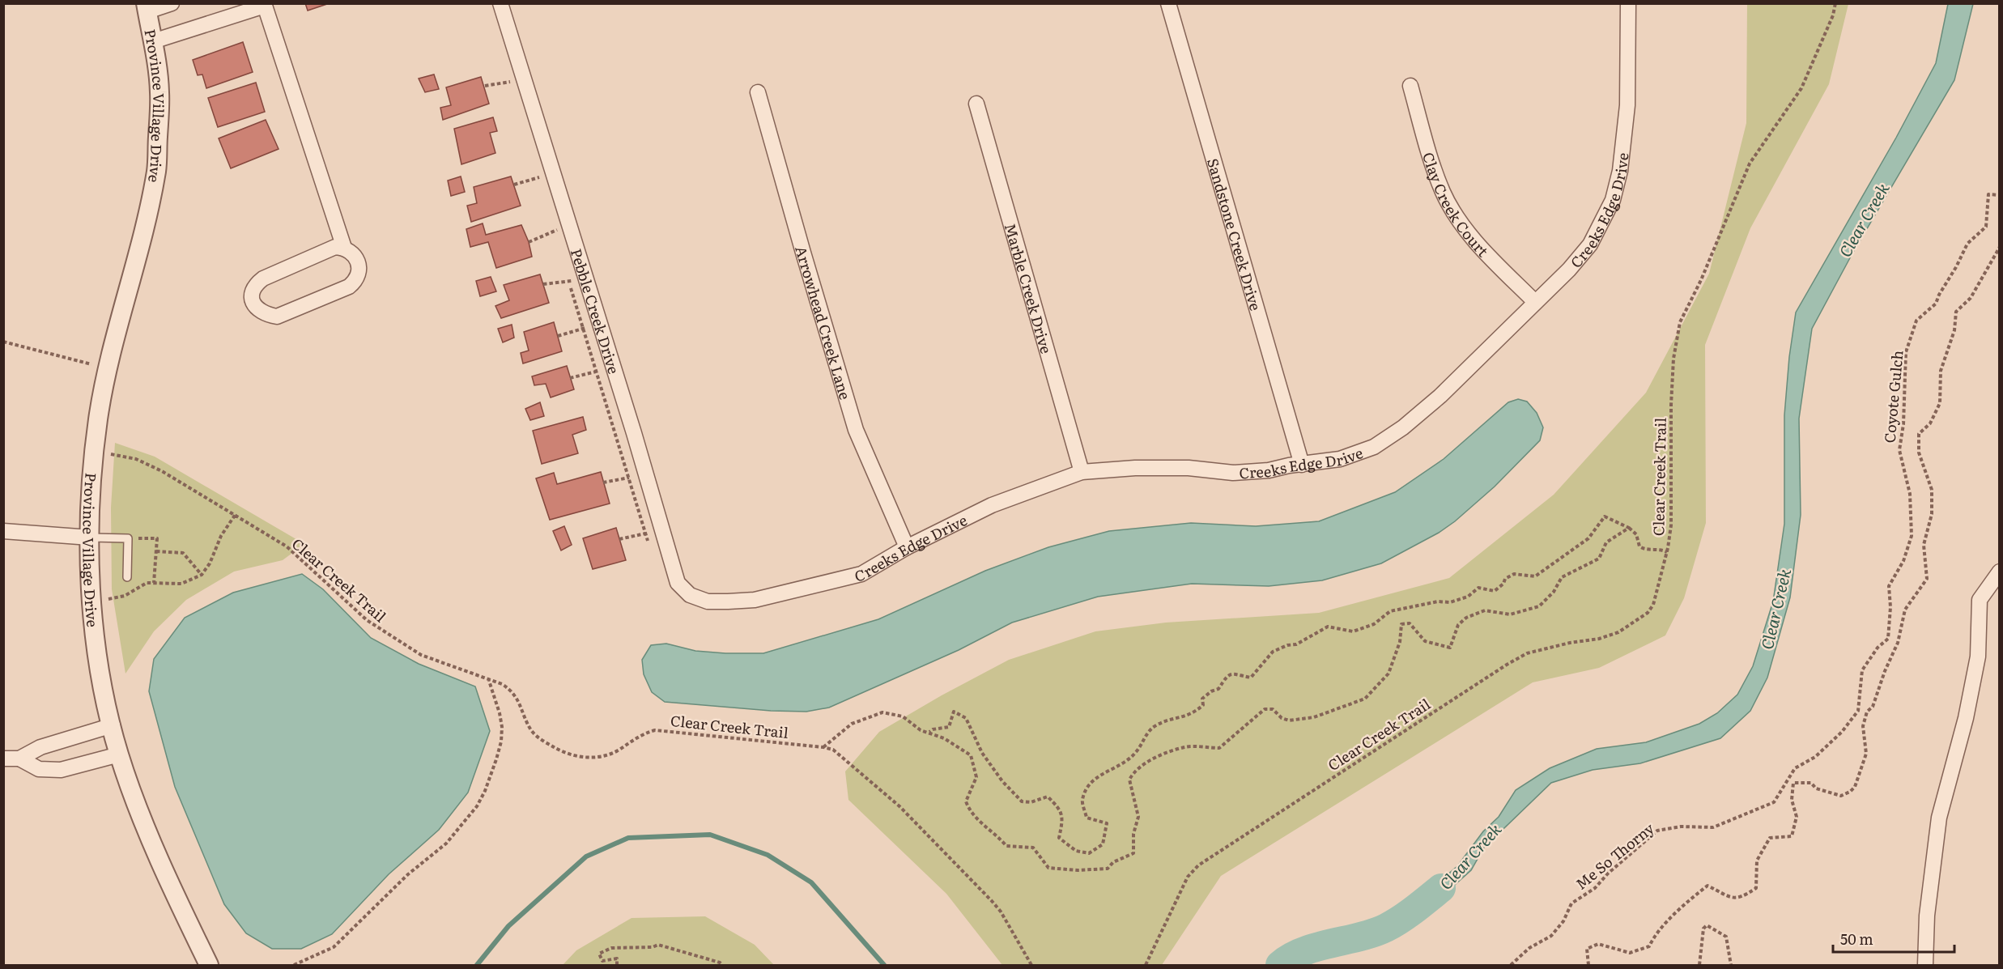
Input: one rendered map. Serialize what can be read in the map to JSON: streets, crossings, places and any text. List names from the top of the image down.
{
  "streets": {
    "street": [
      "Province Village Drive",
      "Clay Creek Court",
      "Creeks Edge Drive",
      "Sandstone Creek Drive",
      "Marble Creek Drive",
      "Pebble Creek Drive",
      "Arrowhead Creek Lane"
    ],
    "path": ["Coyote Gulch", "Clear Creek Trail", "Me So Thorny"]
  },
  "crossings": [
    ["Province Village Drive", "Clear Creek Trail"],
    ["Clay Creek Court", "Creeks Edge Drive"],
    ["Creeks Edge Drive", "Sandstone Creek Drive"],
    ["Creeks Edge Drive", "Marble Creek Drive"],
    ["Creeks Edge Drive", "Pebble Creek Drive"],
    ["Creeks Edge Drive", "Arrowhead Creek Lane"],
    ["Coyote Gulch", "Me So Thorny"]
  ],
  "water": ["Clear Creek"],
  "scale_bar": "50 m"
}
